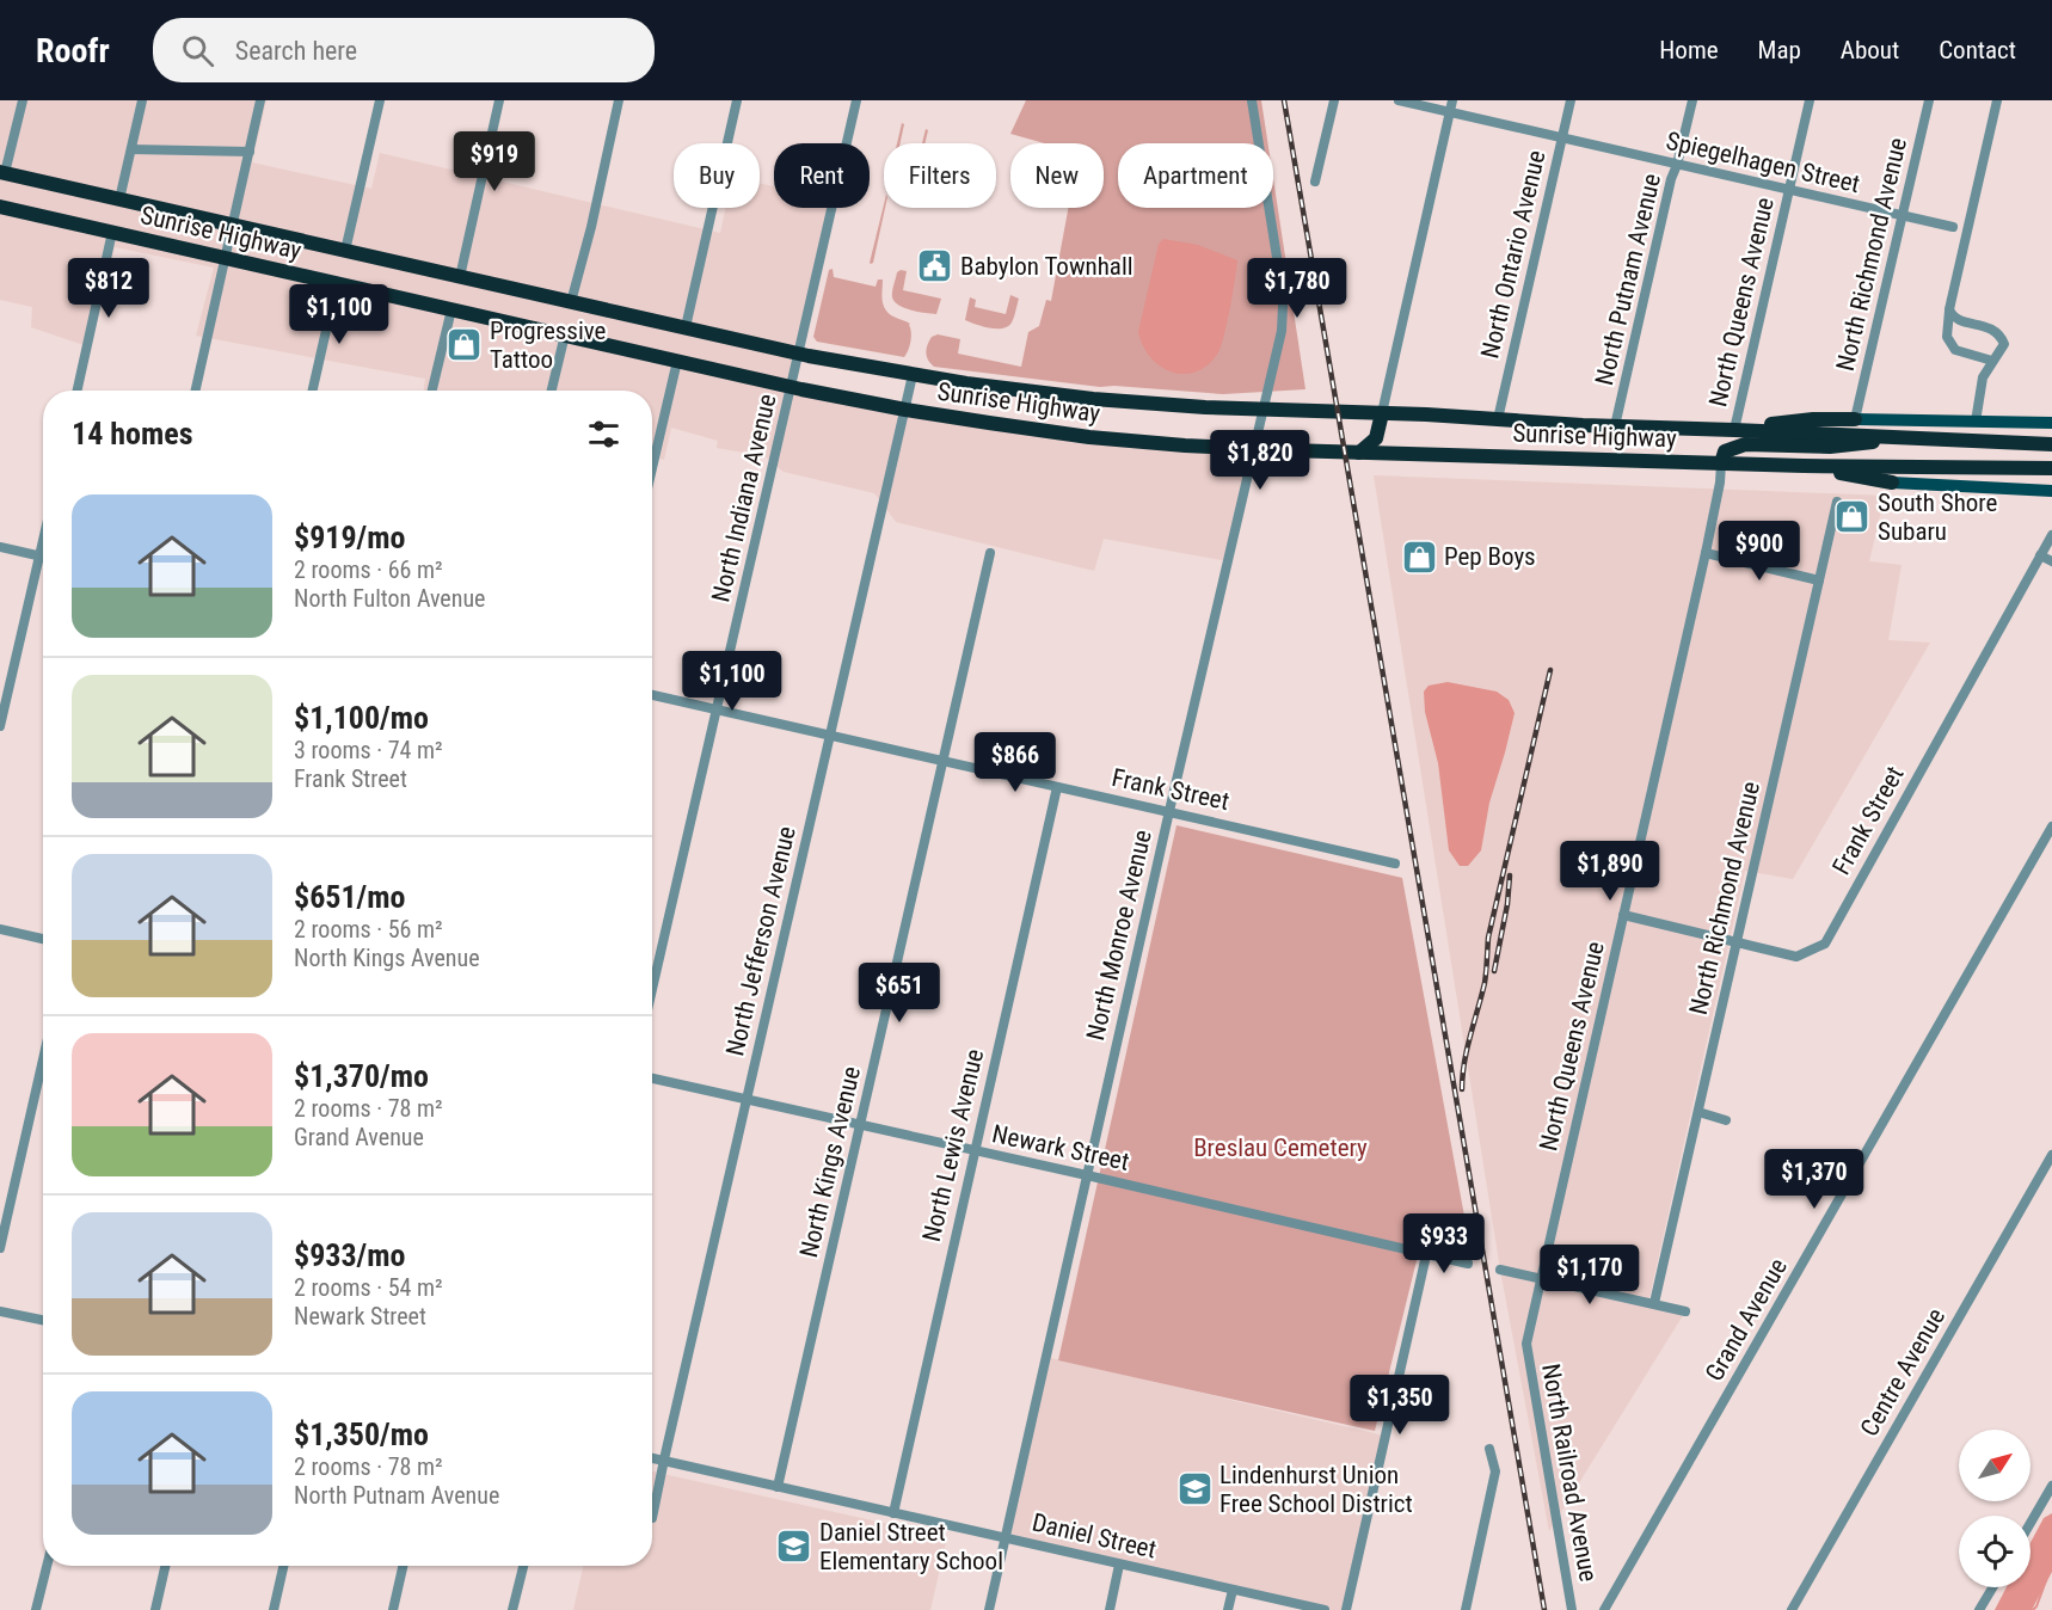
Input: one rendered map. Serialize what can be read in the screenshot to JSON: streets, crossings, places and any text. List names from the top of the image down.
{
  "streets": {
    "highway": ["Sunrise Highway"],
    "street": [
      "Spiegelhagen Street",
      "North Ontario Avenue",
      "North Richmond Avenue",
      "North Putnam Avenue",
      "North Queens Avenue",
      "North Indiana Avenue",
      "Frank Street",
      "North Monroe Avenue",
      "North Jefferson Avenue",
      "North Lewis Avenue",
      "Newark Street",
      "North Kings Avenue",
      "Grand Avenue",
      "Centre Avenue",
      "North Railroad Avenue",
      "Daniel Street"
    ]
  },
  "crossings": [
    ["Spiegelhagen Street", "North Ontario Avenue"],
    ["Spiegelhagen Street", "North Richmond Avenue"],
    ["Spiegelhagen Street", "North Putnam Avenue"],
    ["Spiegelhagen Street", "North Queens Avenue"],
    ["Sunrise Highway", "North Ontario Avenue"],
    ["Sunrise Highway", "North Putnam Avenue"],
    ["Sunrise Highway", "North Queens Avenue"],
    ["Sunrise Highway", "North Indiana Avenue"],
    ["Sunrise Highway", "North Monroe Avenue"],
    ["Sunrise Highway", "North Jefferson Avenue"],
    ["North Richmond Avenue", "Frank Street"],
    ["North Queens Avenue", "Frank Street"],
    ["North Queens Avenue", "North Railroad Avenue"],
    ["North Indiana Avenue", "Frank Street"],
    ["Frank Street", "North Monroe Avenue"],
    ["Frank Street", "North Jefferson Avenue"],
    ["Frank Street", "North Lewis Avenue"],
    ["Frank Street", "North Kings Avenue"],
    ["North Monroe Avenue", "Newark Street"],
    ["North Monroe Avenue", "Daniel Street"],
    ["North Jefferson Avenue", "Newark Street"],
    ["North Jefferson Avenue", "Daniel Street"],
    ["North Lewis Avenue", "Newark Street"],
    ["North Lewis Avenue", "Daniel Street"],
    ["Newark Street", "North Kings Avenue"],
    ["North Kings Avenue", "Daniel Street"]
  ],
  "parks": ["Breslau Cemetery"],
  "places": {
    "public building": ["Babylon Townhall"],
    "shop": ["Progressive Tattoo", "South Shore Subaru", "Pep Boys"],
    "school or university": ["Lindenhurst Union Free School District", "Daniel Street Elementary School"]
  },
  "north": "top right",
  "page": {
    "header": "Roofr",
    "search": "Search here",
    "nav": [
      "Home",
      "Map",
      "About",
      "Contact"
    ],
    "price": [
      "$919",
      "$812",
      "$1,780",
      "$1,100",
      "$1,820",
      "$900",
      "$1,100",
      "$866",
      "$1,890",
      "$651",
      "$1,370",
      "$933",
      "$1,170",
      "$1,350"
    ],
    "chip": [
      "Buy",
      "Rent",
      "Filters",
      "New",
      "Apartment"
    ],
    "heading": "14 homes",
    "list": [
      {
        "name": "$919/mo",
        "note": "2 rooms · 66 m² · North Fulton Avenue"
      },
      {
        "name": "$1,100/mo",
        "note": "3 rooms · 74 m² · Frank Street"
      },
      {
        "name": "$651/mo",
        "note": "2 rooms · 56 m² · North Kings Avenue"
      },
      {
        "name": "$1,370/mo",
        "note": "2 rooms · 78 m² · Grand Avenue"
      },
      {
        "name": "$933/mo",
        "note": "2 rooms · 54 m² · Newark Street"
      },
      {
        "name": "$1,350/mo",
        "note": "2 rooms · 78 m² · North Putnam Avenue"
      }
    ]
  }
}
